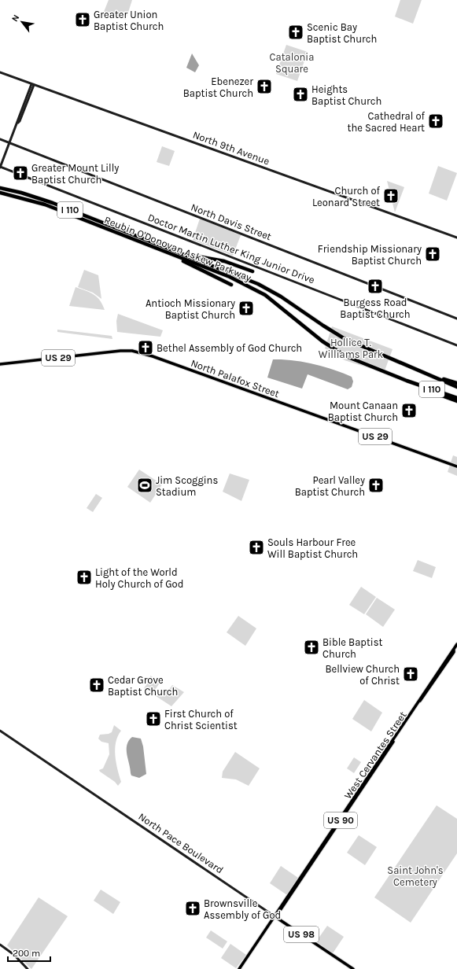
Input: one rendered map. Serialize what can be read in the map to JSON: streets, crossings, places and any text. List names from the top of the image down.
{
  "streets": {
    "highway": ["I 110", "Reubin O'Donovan Askew Parkway"],
    "main road": [
      "North 9th Avenue",
      "North Davis Street",
      "Doctor Martin Luther King Junior Drive",
      "US 29",
      "North Palafox Street",
      "West Cervantes Street",
      "US 90",
      "North Pace Boulevard",
      "US 98"
    ]
  },
  "crossings": [
    ["West Cervantes Street", "North Pace Boulevard"]
  ],
  "parks": ["Catalonia Square", "Hollice T. Williams Park", "Saint John's Cemetery"],
  "places": {
    "church": [
      "Greater Union Baptist Church",
      "Scenic Bay Baptist Church",
      "Ebenezer Baptist Church",
      "Heights Baptist Church",
      "Cathedral of the Sacred Heart",
      "Greater Mount Lilly Baptist Church",
      "Church of Leonard Street",
      "Friendship Missionary Baptist Church",
      "Burgess Road Baptist Church",
      "Antioch Missionary Baptist Church",
      "Bethel Assembly of God Church",
      "Mount Canaan Baptist Church",
      "Pearl Valley Baptist Church",
      "Souls Harbour Free Will Baptist Church",
      "Light of the World Holy Church of God",
      "Bible Baptist Church",
      "Bellview Church of Christ",
      "Cedar Grove Baptist Church",
      "First Church of Christ Scientist",
      "Brownsville Assembly of God"
    ],
    "sports": ["Jim Scoggins Stadium"]
  },
  "scale_bar": "200 m",
  "north": "top left"
}
